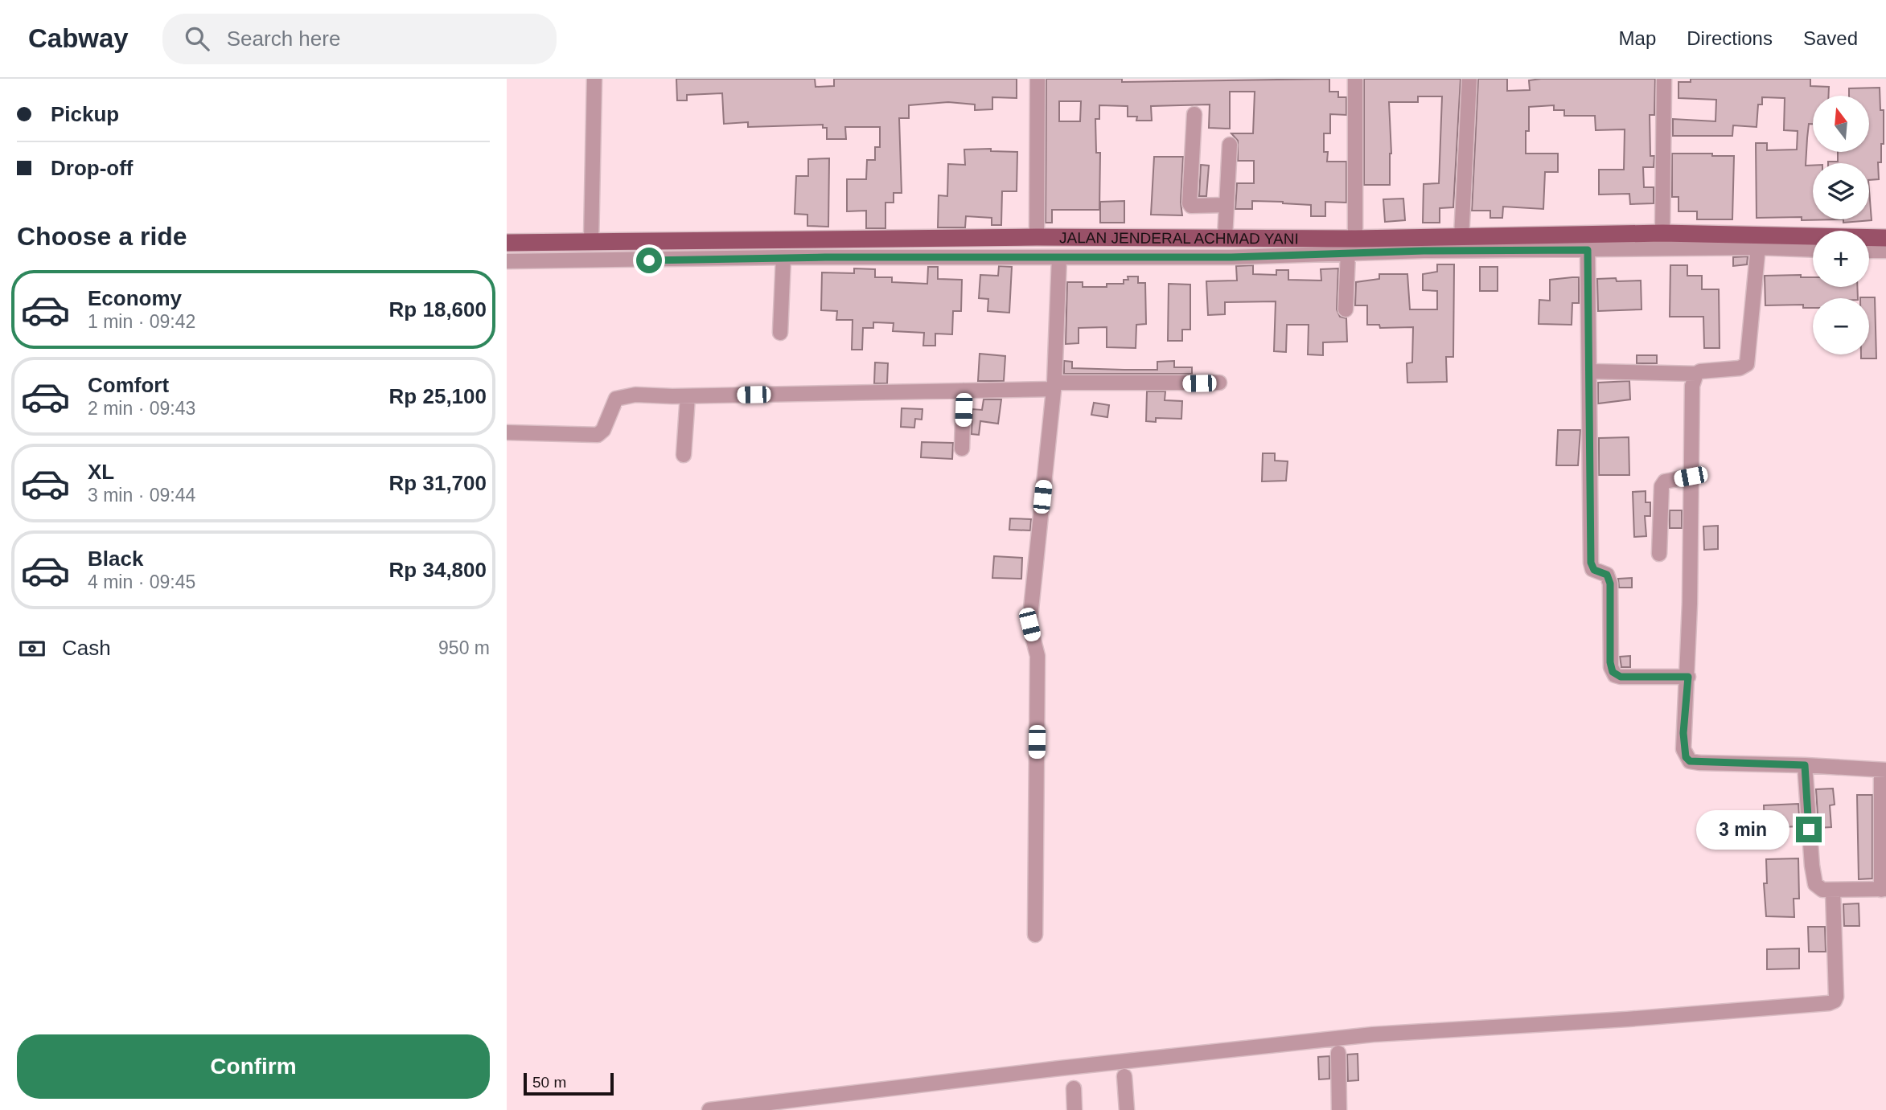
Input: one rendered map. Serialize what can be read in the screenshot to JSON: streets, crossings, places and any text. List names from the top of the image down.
{
  "streets": {
    "main road": ["JALAN JENDERAL ACHMAD YANI"]
  },
  "scale_bar": "50 m",
  "north": "top",
  "page": {
    "header": "Cabway",
    "search": "Search here",
    "nav": ["Map", "Directions", "Saved"],
    "banner": ["Pickup", "Drop-off"],
    "map_buttons": ["+", "−"],
    "heading": "Choose a ride",
    "list": [
      {
        "name": "Economy",
        "note": "1 min · 09:42",
        "value": "Rp 18,600"
      },
      {
        "name": "Comfort",
        "note": "2 min · 09:43",
        "value": "Rp 25,100"
      },
      {
        "name": "XL",
        "note": "3 min · 09:44",
        "value": "Rp 31,700"
      },
      {
        "name": "Black",
        "note": "4 min · 09:45",
        "value": "Rp 34,800"
      }
    ],
    "pay": ["Cash", "950 m"],
    "bubble": "3 min",
    "buttons": "Confirm",
    "scale": "50 m"
  }
}
